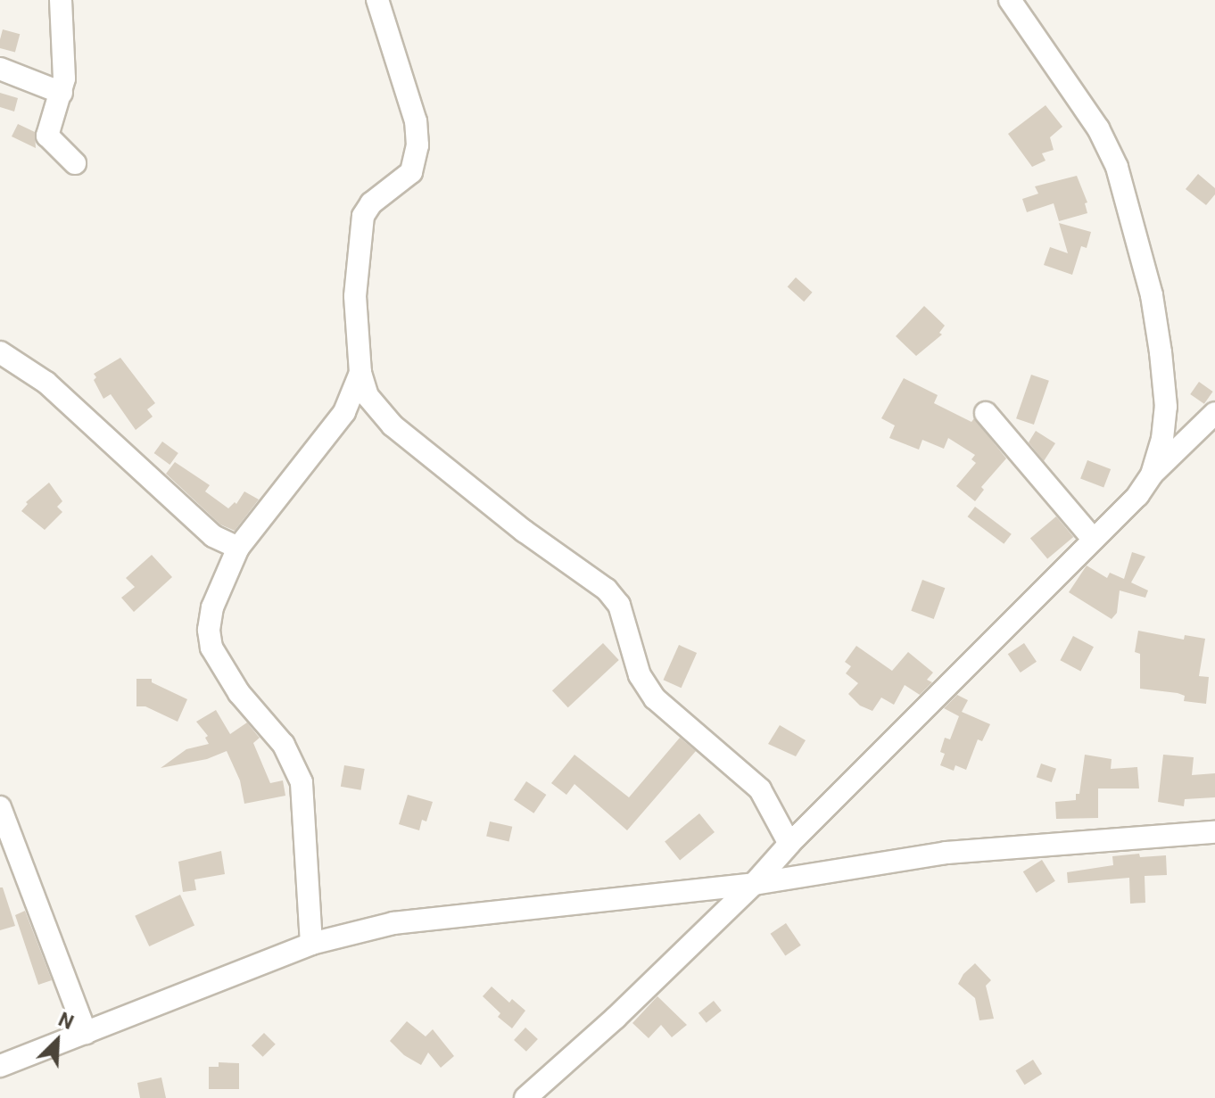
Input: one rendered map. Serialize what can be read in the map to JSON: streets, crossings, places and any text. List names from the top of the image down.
{
  "north": "top right"
}
